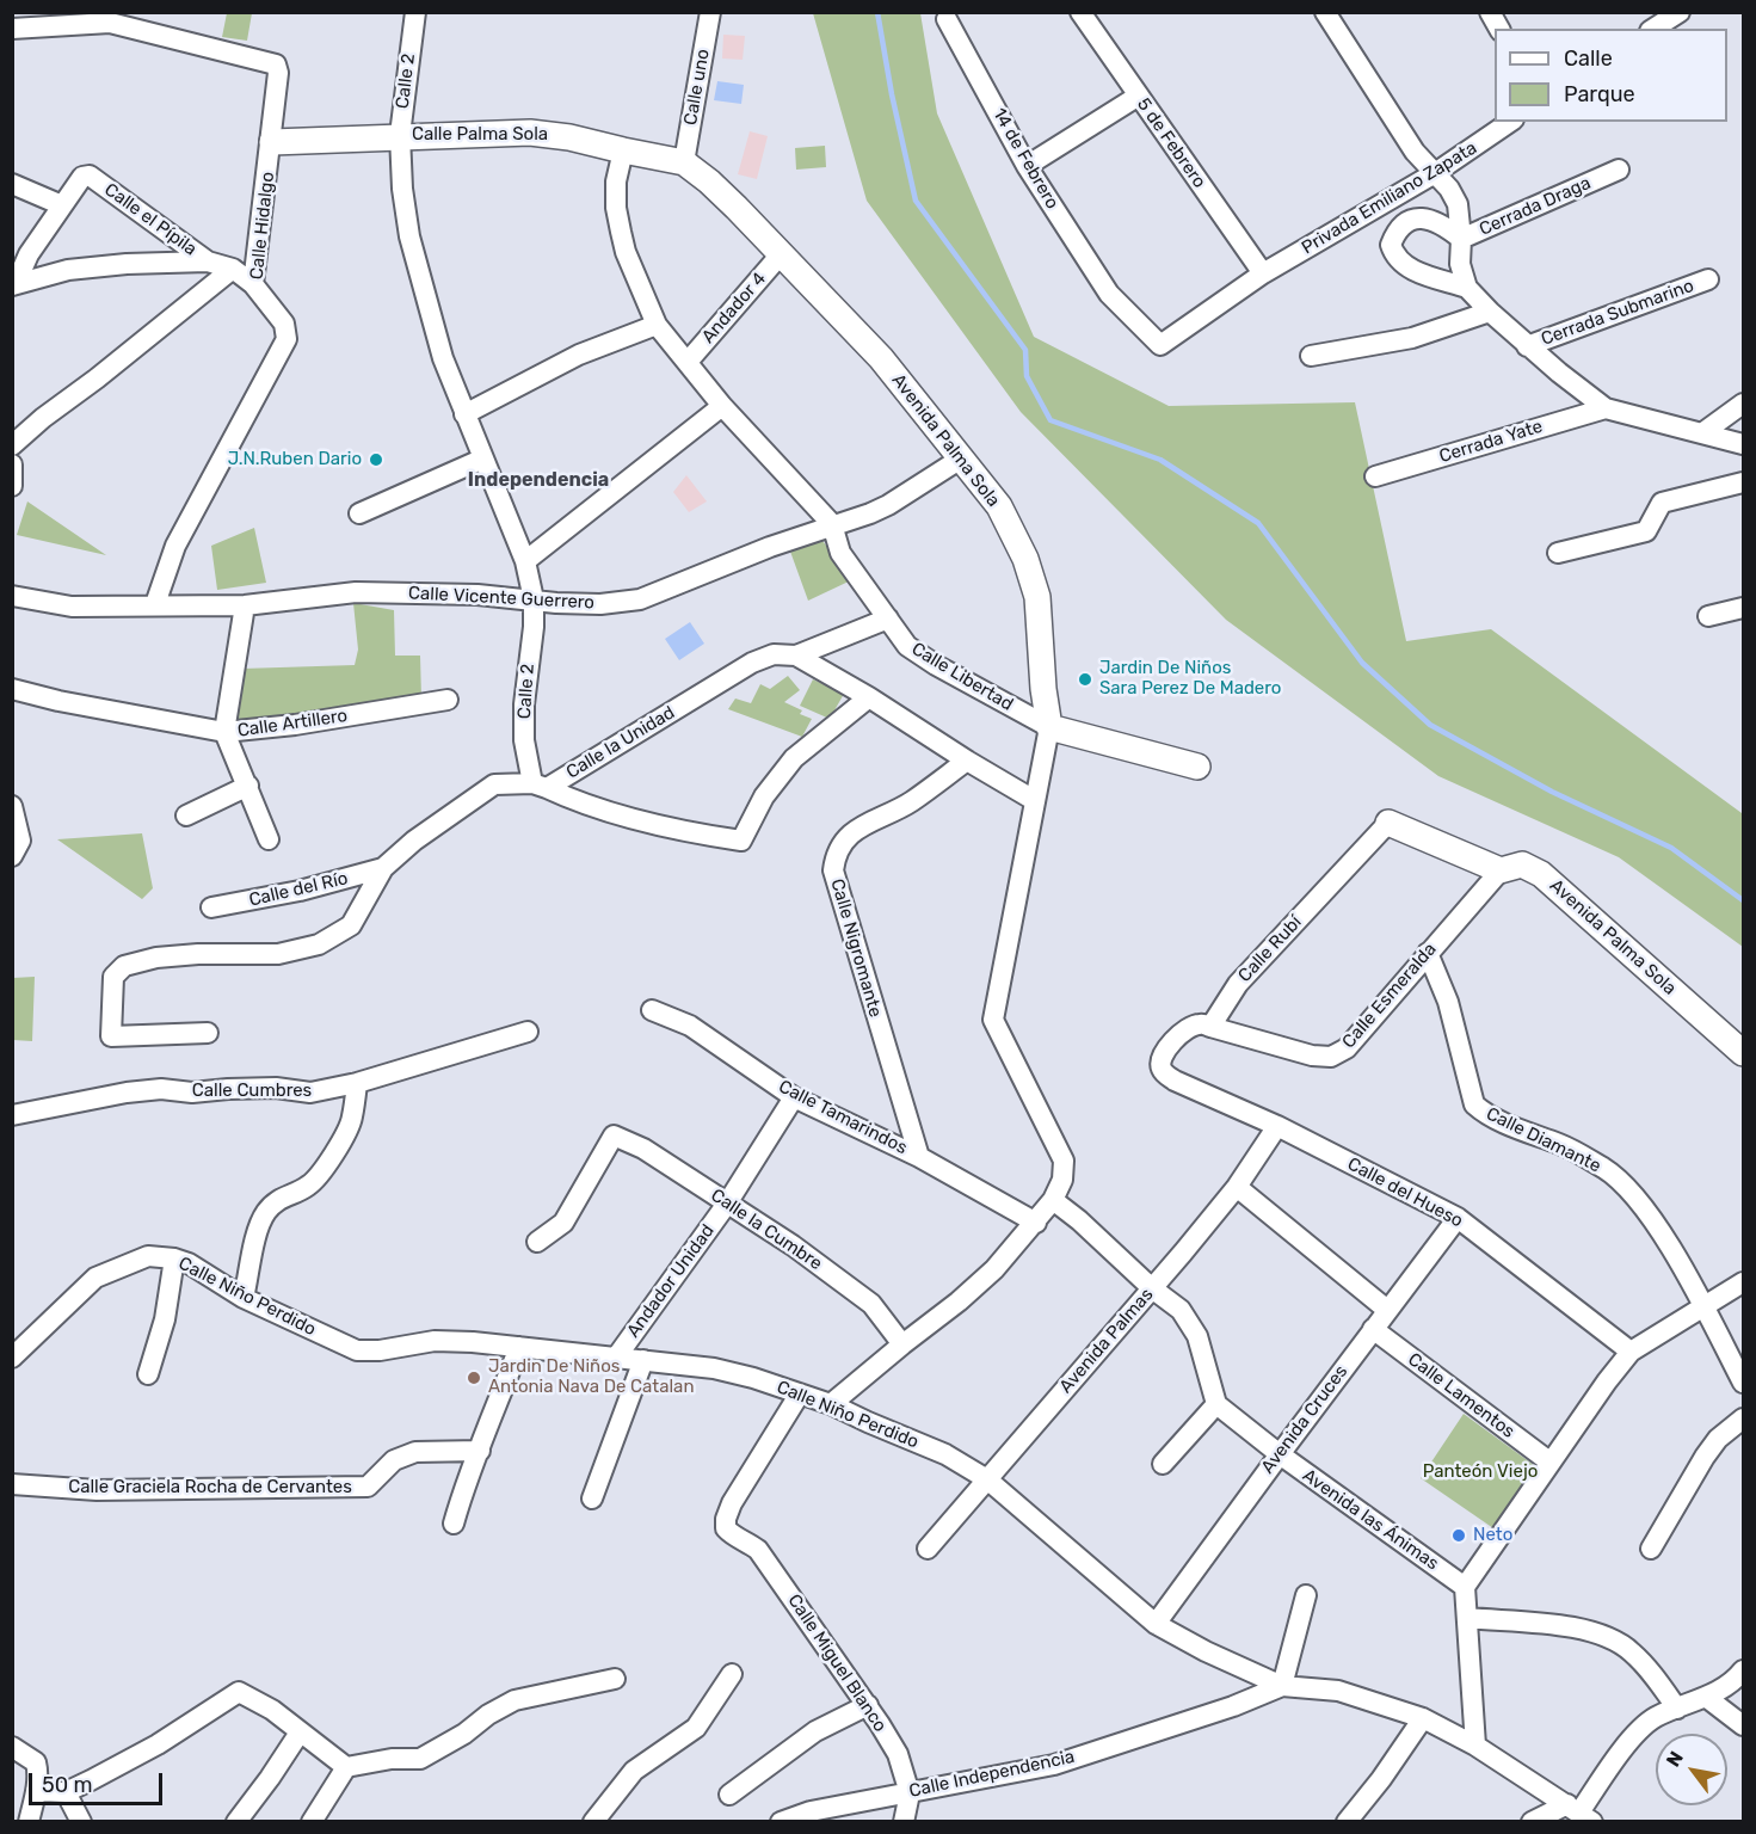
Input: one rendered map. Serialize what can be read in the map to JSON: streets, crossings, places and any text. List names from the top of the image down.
{
  "streets": {
    "street": [
      "Calle 2",
      "Calle uno",
      "Calle Palma Sola",
      "5 de Febrero",
      "14 de Febrero",
      "Privada Emiliano Zapata",
      "Cerrada Draga",
      "Calle el Pípila",
      "Calle Hidalgo",
      "Andador 4",
      "Cerrada Submarino",
      "Avenida Palma Sola",
      "Cerrada Yate",
      "Calle Vicente Guerrero",
      "Calle Libertad",
      "Calle Artillero",
      "Calle la Unidad",
      "Calle del Río",
      "Calle Nigromante",
      "Calle Rubí",
      "Calle Esmeralda",
      "Calle Cumbres",
      "Calle Tamarindos",
      "Calle Diamante",
      "Calle del Hueso",
      "Calle la Cumbre",
      "Andador Unidad",
      "Calle Niño Perdido",
      "Avenida Palmas",
      "Calle Lamentos",
      "Avenida Cruces",
      "Calle Graciela Rocha de Cervantes",
      "Avenida las Ánimas",
      "Calle Miguel Blanco",
      "Calle Independencia"
    ]
  },
  "crossings": [
    ["Calle 2", "Calle Palma Sola"],
    ["Calle 2", "Calle Vicente Guerrero"],
    ["Calle 2", "Calle la Unidad"],
    ["Calle uno", "Calle Palma Sola"],
    ["Calle uno", "Avenida Palma Sola"],
    ["Calle Palma Sola", "Calle Hidalgo"],
    ["Calle Palma Sola", "Avenida Palma Sola"],
    ["Calle Palma Sola", "Calle Libertad"],
    ["5 de Febrero", "14 de Febrero"],
    ["5 de Febrero", "Privada Emiliano Zapata"],
    ["14 de Febrero", "Privada Emiliano Zapata"],
    ["Calle el Pípila", "Calle Hidalgo"],
    ["Calle Hidalgo", "Calle Vicente Guerrero"],
    ["Andador 4", "Avenida Palma Sola"],
    ["Andador 4", "Calle Libertad"],
    ["Avenida Palma Sola", "Calle Vicente Guerrero"],
    ["Avenida Palma Sola", "Calle Libertad"],
    ["Avenida Palma Sola", "Calle Rubí"],
    ["Avenida Palma Sola", "Calle Esmeralda"],
    ["Calle Vicente Guerrero", "Calle Libertad"],
    ["Calle Libertad", "Calle la Unidad"],
    ["Calle la Unidad", "Calle del Río"],
    ["Calle Nigromante", "Calle Tamarindos"],
    ["Calle Rubí", "Calle Esmeralda"],
    ["Calle Rubí", "Calle del Hueso"],
    ["Calle Esmeralda", "Calle Diamante"],
    ["Calle Esmeralda", "Calle del Hueso"],
    ["Calle Tamarindos", "Andador Unidad"],
    ["Calle del Hueso", "Avenida Palmas"],
    ["Calle del Hueso", "Avenida Cruces"],
    ["Calle la Cumbre", "Andador Unidad"],
    ["Andador Unidad", "Calle Niño Perdido"],
    ["Calle Niño Perdido", "Avenida Palmas"],
    ["Calle Niño Perdido", "Avenida Cruces"],
    ["Calle Niño Perdido", "Calle Miguel Blanco"],
    ["Calle Niño Perdido", "Calle Independencia"],
    ["Calle Lamentos", "Avenida Cruces"],
    ["Avenida Cruces", "Avenida las Ánimas"],
    ["Calle Miguel Blanco", "Calle Independencia"]
  ],
  "districts": ["Independencia"],
  "parks": ["Panteón Viejo"],
  "places": [
    "J.N.Ruben Dario",
    "Jardin De Niños Sara Perez De Madero",
    "Jardin De Niños Antonia Nava De Catalan",
    "Neto"
  ],
  "legend": ["Calle", "Parque"],
  "scale_bar": "50 m",
  "north": "top left"
}
